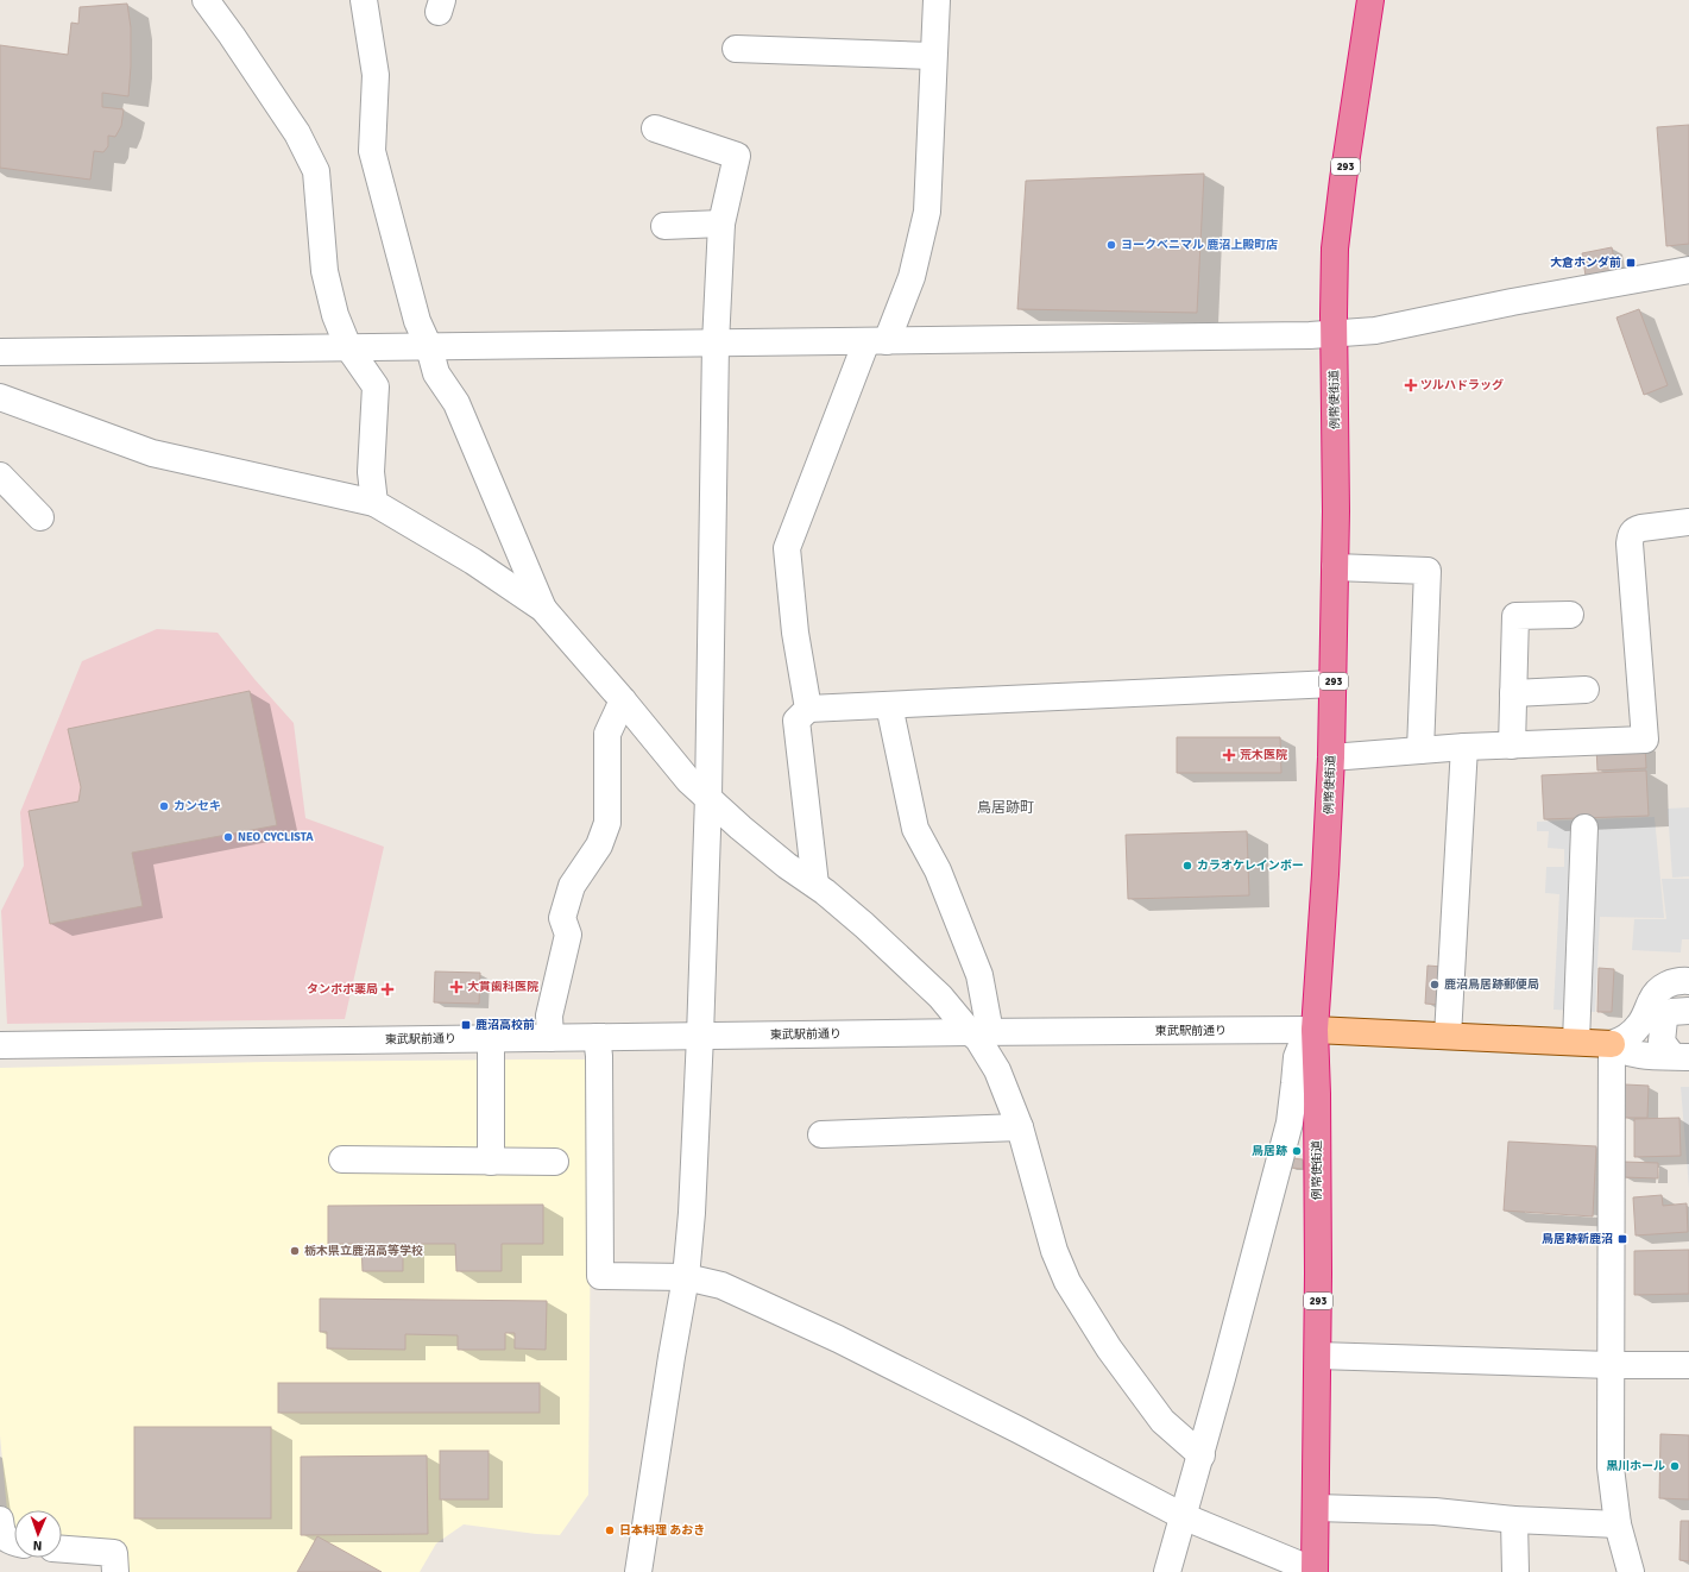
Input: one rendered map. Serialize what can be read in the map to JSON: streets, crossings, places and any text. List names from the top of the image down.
{
  "streets": {
    "highway": ["293", "例幣使街道"],
    "main road": ["東武駅前通り"]
  },
  "crossings": [
    ["例幣使街道", "東武駅前通り"]
  ],
  "districts": ["鳥居跡町"],
  "places": {
    "other": [
      "ヨークベニマル 鹿沼上殿町店",
      "カンセキ",
      "NEO CYCLISTA",
      "カラオケレインボー",
      "鹿沼鳥居跡郵便局",
      "鳥居跡",
      "栃木県立鹿沼高等学校",
      "黒川ホール",
      "日本料理 あおき"
    ],
    "transit": ["大倉ホンダ前", "鹿沼高校前", "鳥居跡新鹿沼"],
    "health": [
      "ツルハドラッグ",
      "荒木医院",
      "大貫歯科医院",
      "タンポポ薬局"
    ]
  },
  "north": "bottom"
}
